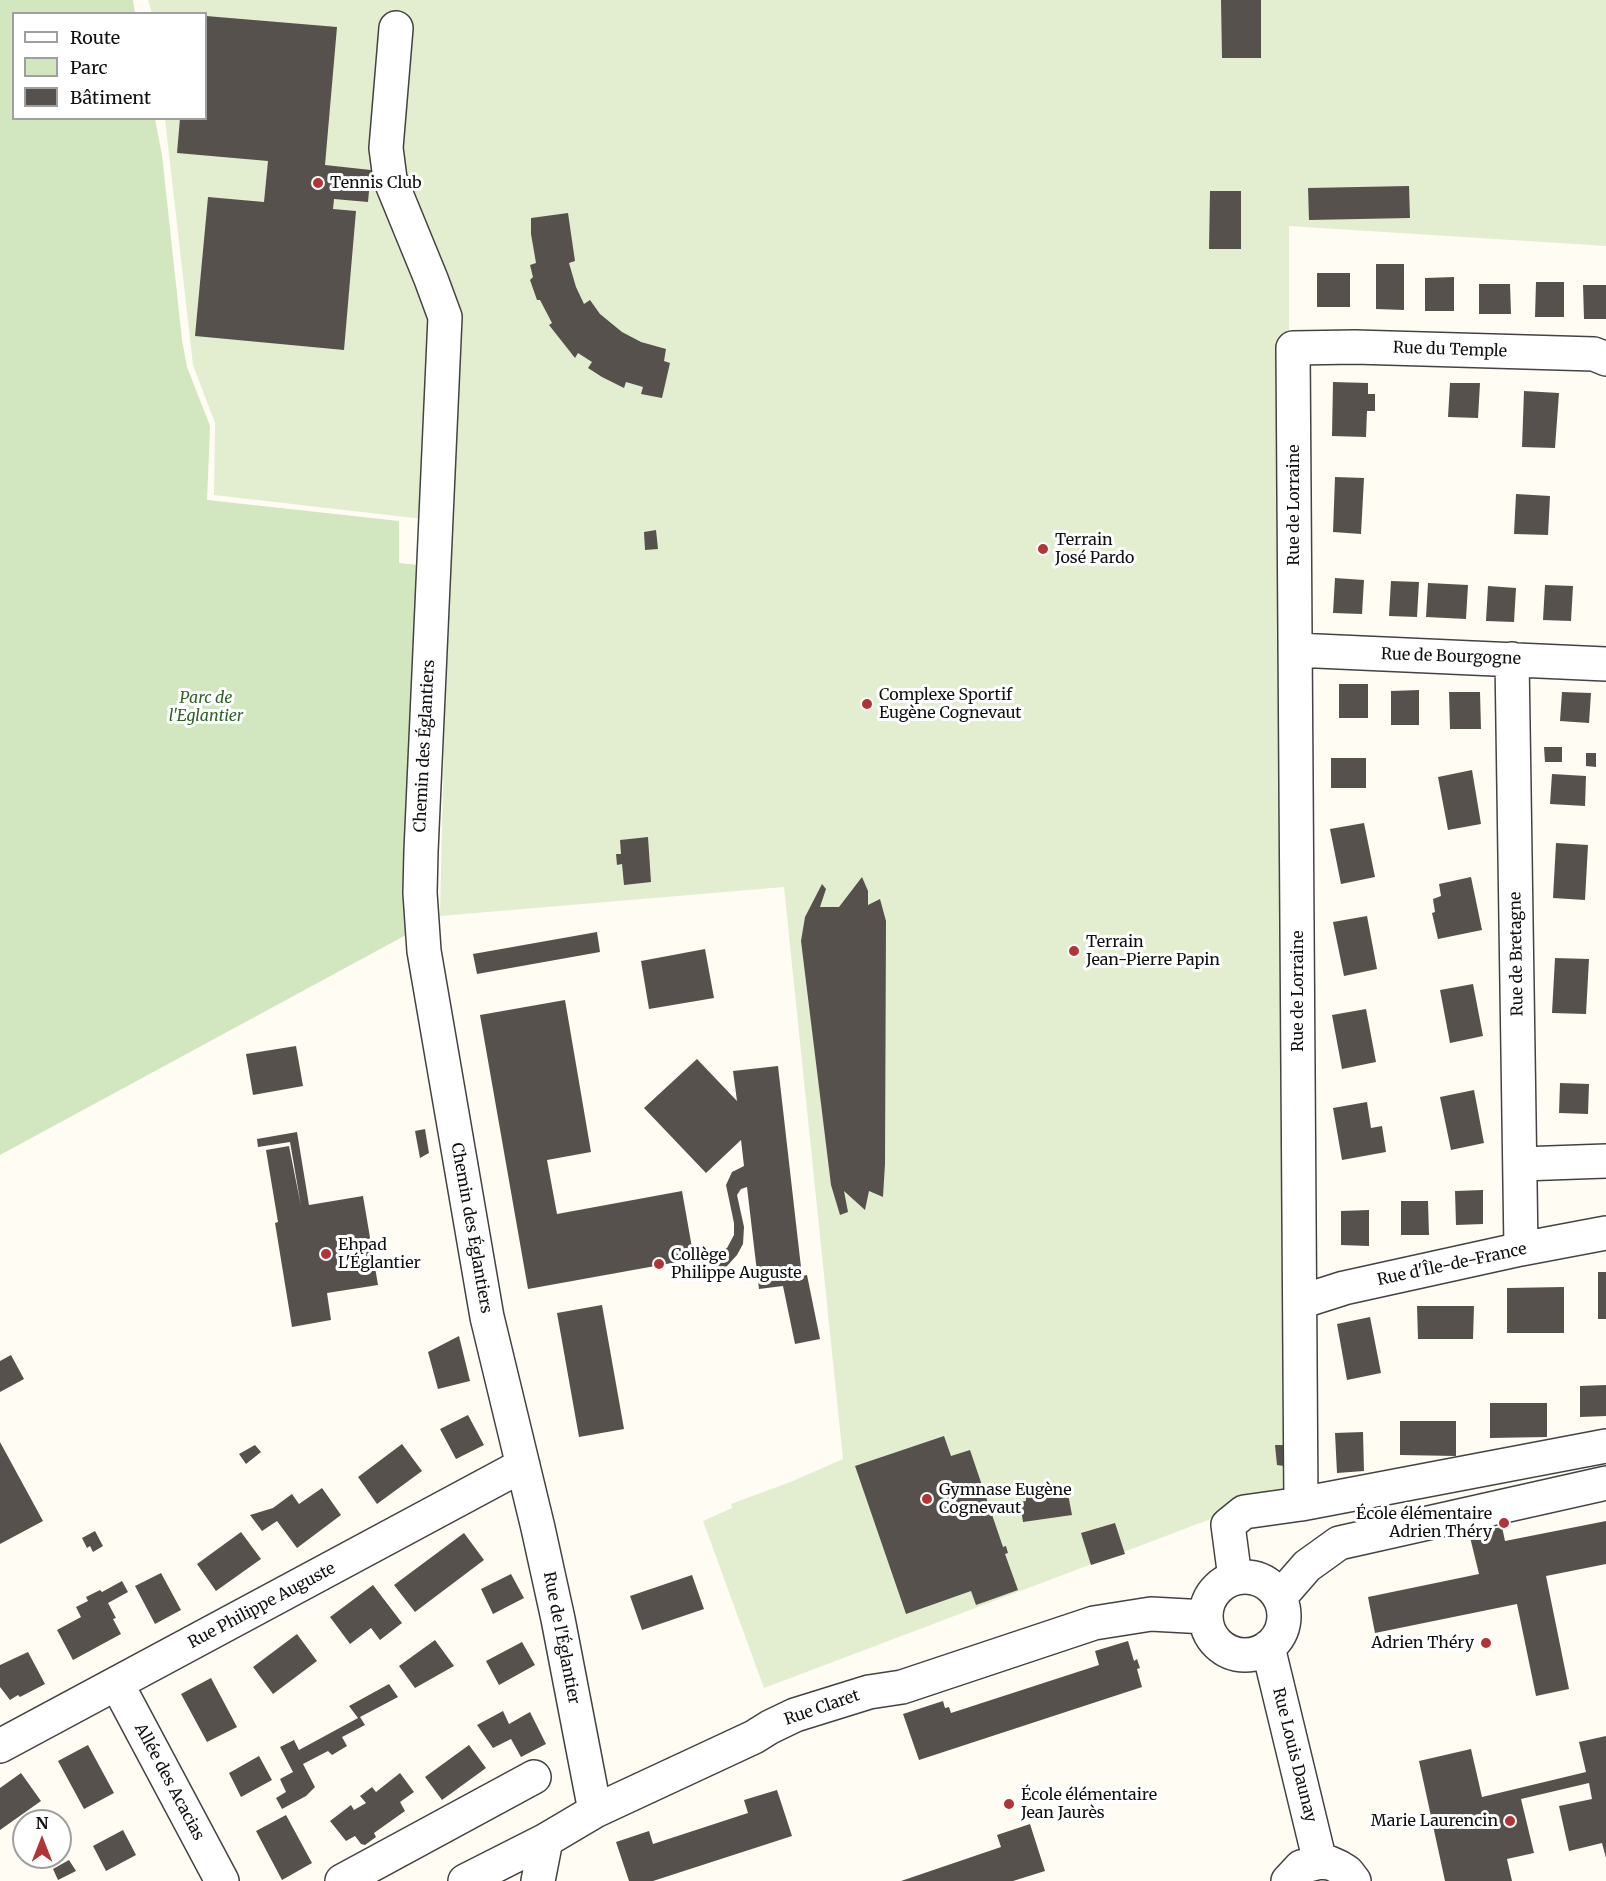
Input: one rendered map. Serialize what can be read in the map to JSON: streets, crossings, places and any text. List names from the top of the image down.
{
  "streets": {
    "street": [
      "Rue du Temple",
      "Rue de Lorraine",
      "Rue de Bourgogne",
      "Chemin des Églantiers",
      "Rue de Bretagne",
      "Rue d'Île-de-France",
      "Rue Philippe Auguste",
      "Rue de l'Églantier",
      "Rue Claret",
      "Rue Louis Daunay",
      "Allée des Acacias"
    ]
  },
  "crossings": [
    ["Rue du Temple", "Rue de Lorraine"],
    ["Rue de Lorraine", "Rue de Bourgogne"],
    ["Rue de Lorraine", "Rue d'Île-de-France"],
    ["Rue de Bourgogne", "Rue de Bretagne"],
    ["Chemin des Églantiers", "Rue Philippe Auguste"],
    ["Chemin des Églantiers", "Rue de l'Églantier"],
    ["Rue de Bretagne", "Rue d'Île-de-France"],
    ["Rue Philippe Auguste", "Rue de l'Églantier"],
    ["Rue Philippe Auguste", "Allée des Acacias"],
    ["Rue de l'Églantier", "Rue Claret"],
    ["Rue Claret", "Rue Louis Daunay"]
  ],
  "parks": ["Parc de l'Eglantier"],
  "places": [
    "Tennis Club",
    "Terrain José Pardo",
    "Complexe Sportif Eugène Cognevaut",
    "Terrain Jean-Pierre Papin",
    "Ehpad L'Églantier",
    "Collège Philippe Auguste",
    "Gymnase Eugène Cognevaut",
    "École élémentaire Adrien Théry",
    "Adrien Théry",
    "École élémentaire Jean Jaurès",
    "Marie Laurencin"
  ],
  "legend": ["Route", "Parc", "Bâtiment"],
  "north": "top"
}
